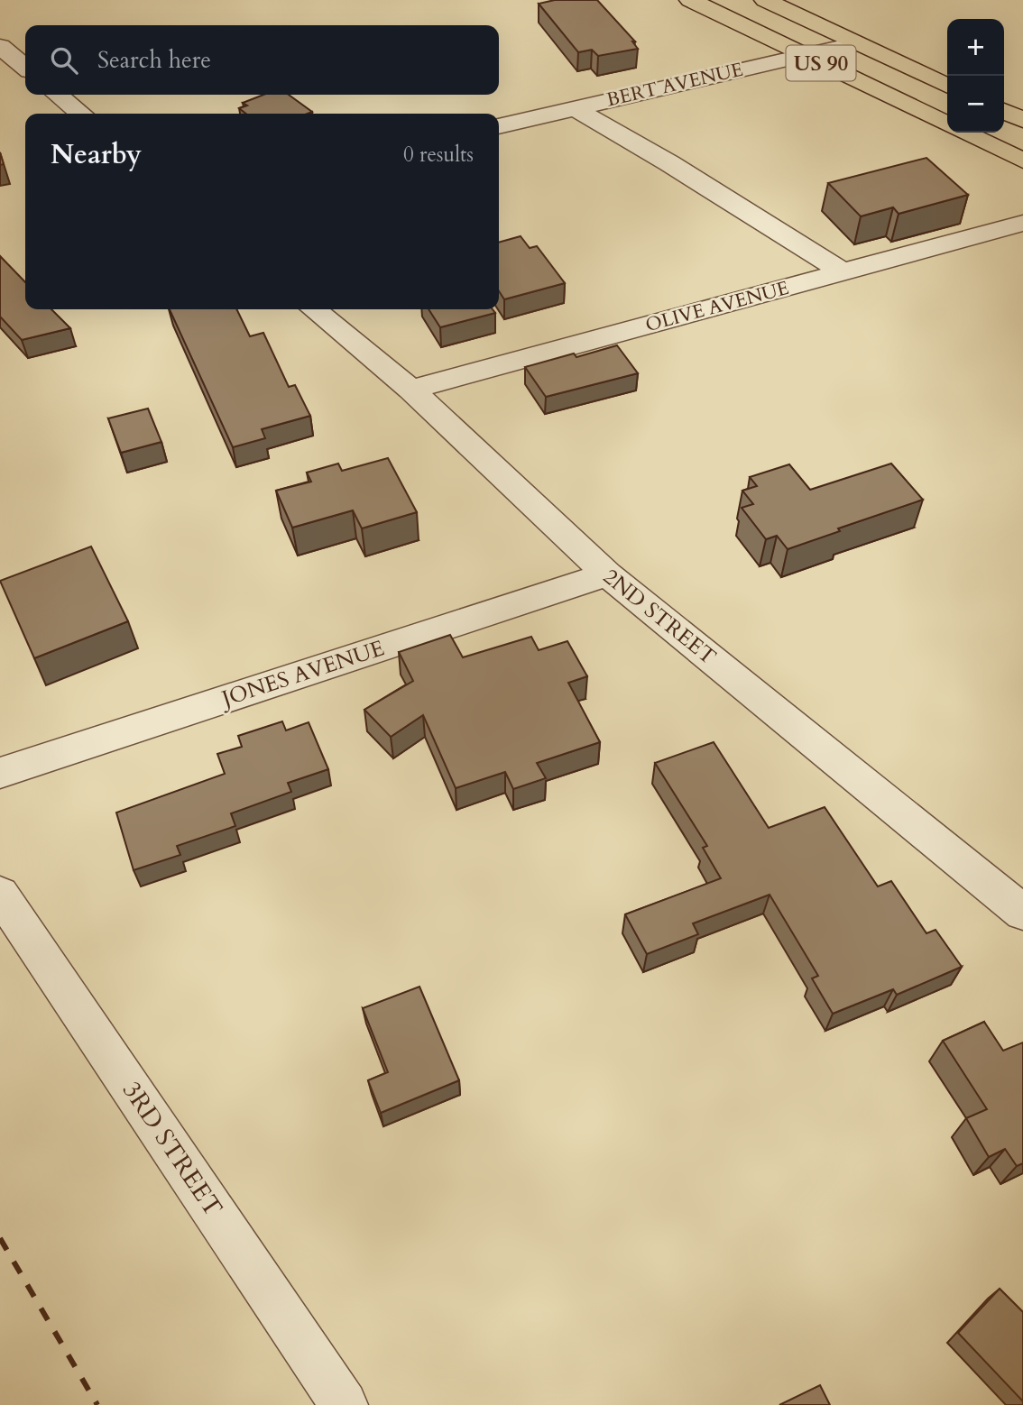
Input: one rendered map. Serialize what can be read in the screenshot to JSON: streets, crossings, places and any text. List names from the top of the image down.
{
  "streets": {
    "main road": ["US 90"],
    "street": [
      "BERT AVENUE",
      "OLIVE AVENUE",
      "2ND STREET",
      "JONES AVENUE",
      "3RD STREET"
    ]
  },
  "crossings": [
    ["US 90", "BERT AVENUE"],
    ["OLIVE AVENUE", "2ND STREET"],
    ["2ND STREET", "JONES AVENUE"]
  ],
  "page": {
    "map_buttons": ["+", "−"],
    "search": "Search here",
    "heading": ["Nearby", "0 results"]
  }
}
